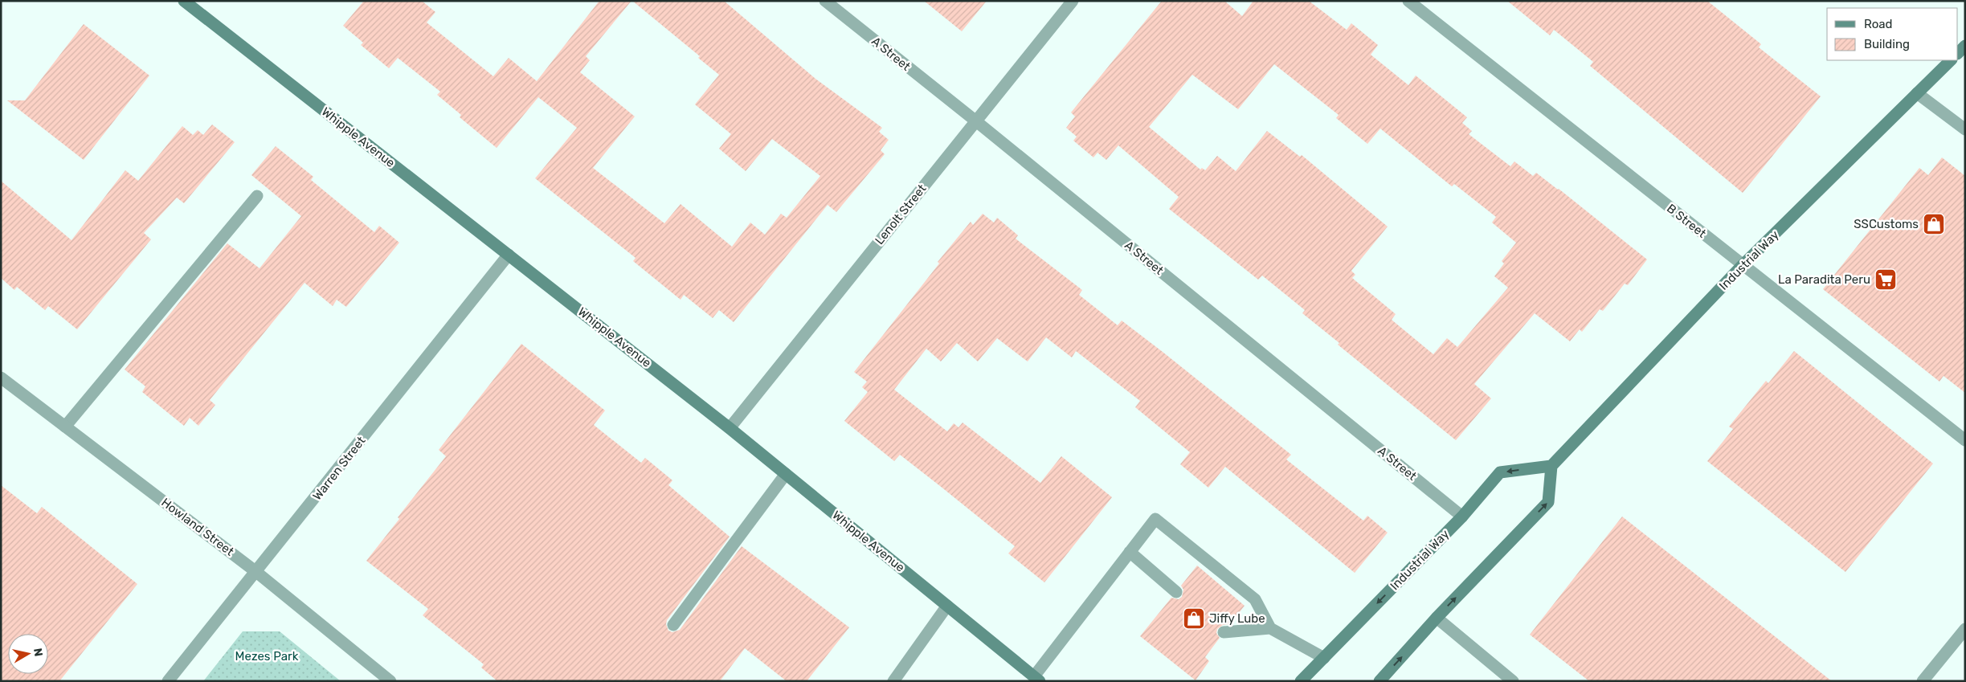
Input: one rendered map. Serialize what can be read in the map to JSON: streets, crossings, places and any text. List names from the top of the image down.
{
  "streets": {
    "main road": ["Whipple Avenue", "Industrial Way"],
    "street": [
      "A Street",
      "Lenolt Street",
      "B Street",
      "Warren Street",
      "Howland Street"
    ]
  },
  "crossings": [
    ["A Street", "Lenolt Street"],
    ["A Street", "Industrial Way"],
    ["Whipple Avenue", "Lenolt Street"],
    ["Whipple Avenue", "Warren Street"],
    ["B Street", "Industrial Way"],
    ["Warren Street", "Howland Street"]
  ],
  "parks": ["Mezes Park"],
  "places": {
    "shop": ["SSCustoms", "Jiffy Lube"],
    "supermarket": ["La Paradita Peru"]
  },
  "legend": ["Road", "Building"],
  "north": "right"
}
